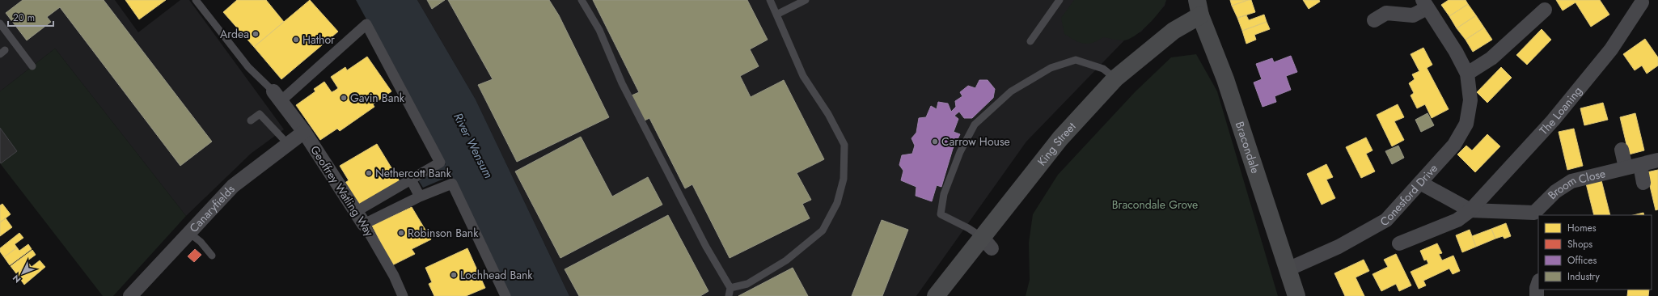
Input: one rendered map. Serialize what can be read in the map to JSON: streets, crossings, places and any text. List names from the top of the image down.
{
  "streets": {
    "main road": ["King Street", "Bracondale"],
    "street": [
      "The Loaning",
      "Broom Close",
      "Geoffrey Watling Way",
      "Conesford Drive",
      "Canaryfields"
    ]
  },
  "crossings": [
    ["The Loaning", "Broom Close"],
    ["King Street", "Bracondale"],
    ["Bracondale", "Conesford Drive"],
    ["Broom Close", "Conesford Drive"],
    ["Geoffrey Watling Way", "Canaryfields"]
  ],
  "water": ["River Wensum"],
  "parks": ["Bracondale Grove"],
  "places": [
    "Ardea",
    "Hathor",
    "Gavin Bank",
    "Carrow House",
    "Nethercott Bank",
    "Robinson Bank",
    "Lochhead Bank"
  ],
  "legend": [
    "Homes",
    "Shops",
    "Offices",
    "Industry"
  ],
  "scale_bar": "20 m",
  "north": "bottom left"
}
